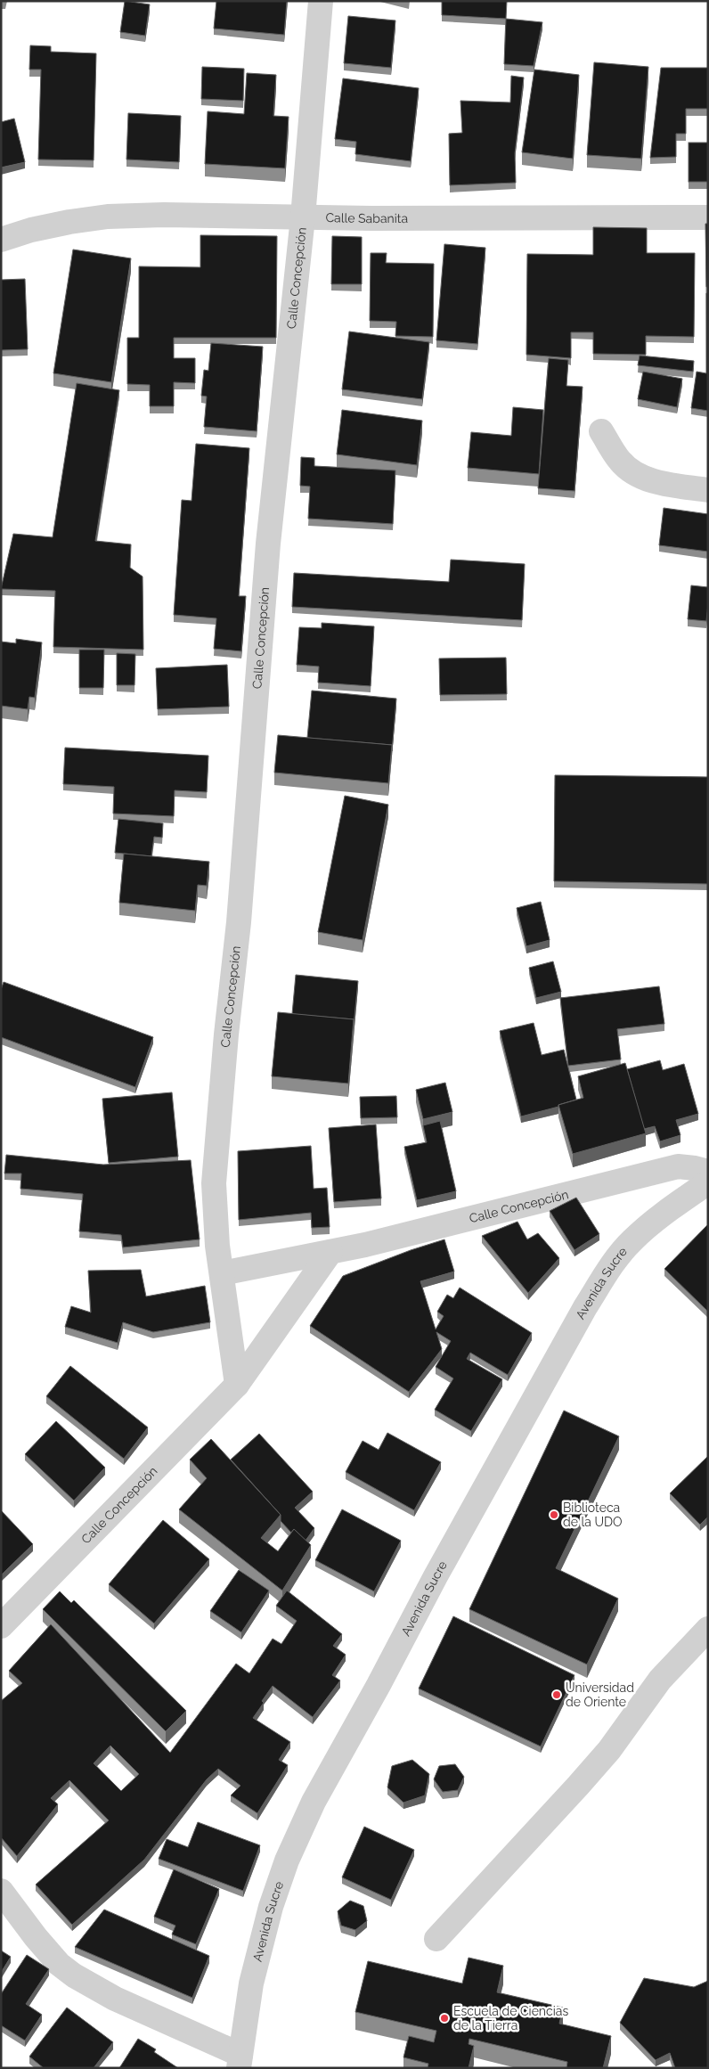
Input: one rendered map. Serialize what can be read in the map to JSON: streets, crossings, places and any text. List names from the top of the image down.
{
  "streets": {
    "street": ["Calle Sabanita", "Calle Concepción", "Avenida Sucre"]
  },
  "crossings": [
    ["Calle Sabanita", "Calle Concepción"]
  ],
  "places": ["Biblioteca de la UDO", "Universidad de Oriente", "Escuela de Ciencias de la Tierra"]
}
